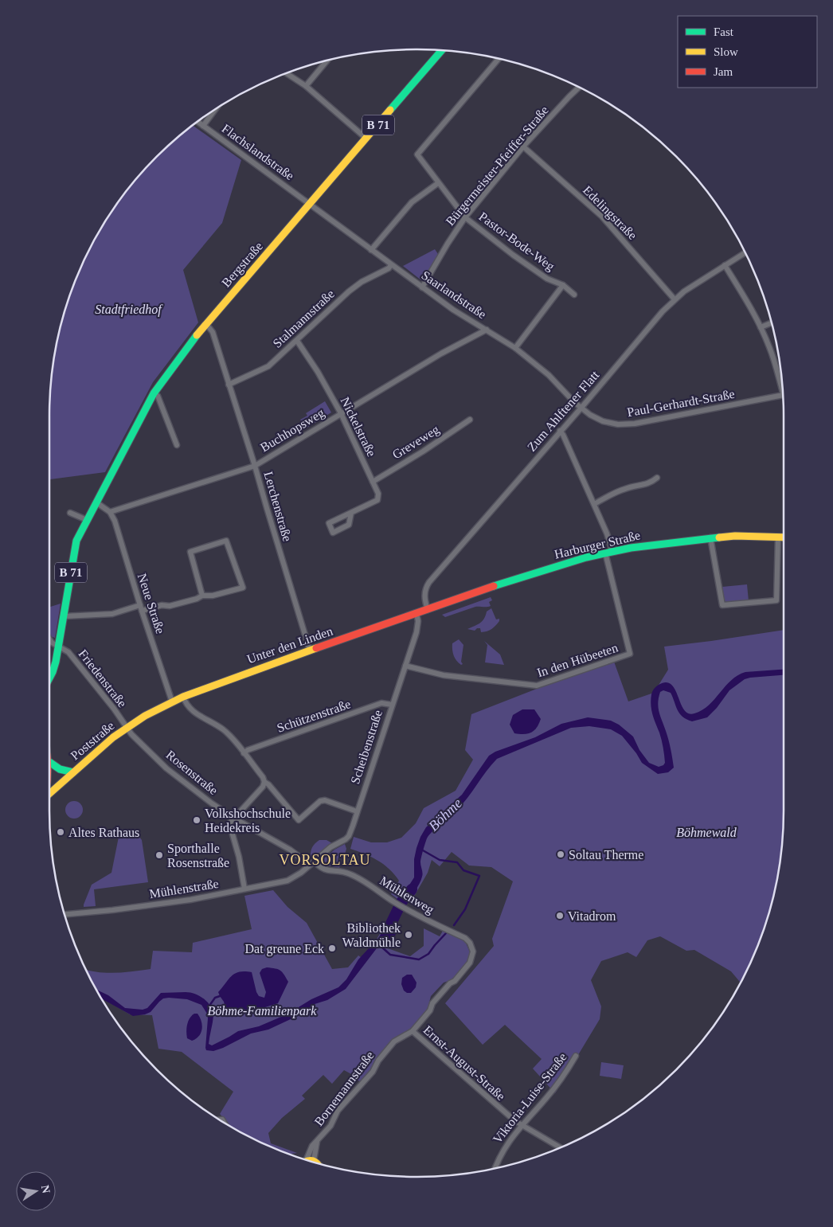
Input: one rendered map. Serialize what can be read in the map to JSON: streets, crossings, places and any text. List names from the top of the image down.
{
  "streets": {
    "main road": [
      "B 71",
      "Bergstraße",
      "Harburger Straße",
      "Unter den Linden",
      "Poststraße"
    ],
    "street": [
      "Flachslandstraße",
      "Bürgermeister-Pfeiffer-Straße",
      "Edelingstraße",
      "Pastor-Bode-Weg",
      "Saarlandstraße",
      "Stalmannstraße",
      "Paul-Gerhardt-Straße",
      "Zum Ahlftener Flatt",
      "Nickelstraße",
      "Buchhopsweg",
      "Greveweg",
      "Lerchenstraße",
      "Neue Straße",
      "In den Hübeeten",
      "Friedenstraße",
      "Schützenstraße",
      "Scheibenstraße",
      "Rosenstraße",
      "Mühlenstraße",
      "Mühlenweg",
      "Ernst-August-Straße",
      "Bornemannstraße",
      "Viktoria-Luise-Straße"
    ]
  },
  "crossings": [
    ["B 71", "Bergstraße"],
    ["B 71", "Friedenstraße"],
    ["Flachslandstraße", "Bergstraße"],
    ["Flachslandstraße", "Saarlandstraße"],
    ["Bürgermeister-Pfeiffer-Straße", "Edelingstraße"],
    ["Bürgermeister-Pfeiffer-Straße", "Pastor-Bode-Weg"],
    ["Bürgermeister-Pfeiffer-Straße", "Saarlandstraße"],
    ["Edelingstraße", "Zum Ahlftener Flatt"],
    ["Bergstraße", "Saarlandstraße"],
    ["Bergstraße", "Lerchenstraße"],
    ["Bergstraße", "Friedenstraße"],
    ["Saarlandstraße", "Stalmannstraße"],
    ["Saarlandstraße", "Paul-Gerhardt-Straße"],
    ["Saarlandstraße", "Zum Ahlftener Flatt"],
    ["Saarlandstraße", "Buchhopsweg"],
    ["Stalmannstraße", "Nickelstraße"],
    ["Stalmannstraße", "Lerchenstraße"],
    ["Paul-Gerhardt-Straße", "Zum Ahlftener Flatt"],
    ["Zum Ahlftener Flatt", "Harburger Straße"],
    ["Nickelstraße", "Buchhopsweg"],
    ["Nickelstraße", "Greveweg"],
    ["Buchhopsweg", "Lerchenstraße"],
    ["Buchhopsweg", "Neue Straße"],
    ["Lerchenstraße", "Unter den Linden"],
    ["Harburger Straße", "Unter den Linden"],
    ["Harburger Straße", "In den Hübeeten"],
    ["Harburger Straße", "Scheibenstraße"],
    ["Neue Straße", "Unter den Linden"],
    ["Neue Straße", "Poststraße"],
    ["Unter den Linden", "Poststraße"],
    ["Unter den Linden", "Scheibenstraße"],
    ["In den Hübeeten", "Scheibenstraße"],
    ["Friedenstraße", "Poststraße"],
    ["Friedenstraße", "Rosenstraße"],
    ["Schützenstraße", "Scheibenstraße"],
    ["Poststraße", "Rosenstraße"],
    ["Scheibenstraße", "Rosenstraße"],
    ["Scheibenstraße", "Mühlenstraße"],
    ["Scheibenstraße", "Mühlenweg"],
    ["Rosenstraße", "Mühlenstraße"],
    ["Rosenstraße", "Mühlenweg"],
    ["Mühlenstraße", "Mühlenweg"],
    ["Mühlenweg", "Bornemannstraße"],
    ["Ernst-August-Straße", "Bornemannstraße"],
    ["Ernst-August-Straße", "Viktoria-Luise-Straße"]
  ],
  "districts": ["VORSOLTAU"],
  "water": ["Böhme"],
  "parks": ["Stadtfriedhof", "Böhmewald", "Böhme-Familienpark"],
  "places": [
    "Volkshochschule Heidekreis",
    "Altes Rathaus",
    "Soltau Therme",
    "Sporthalle Rosenstraße",
    "Vitadrom",
    "Bibliothek Waldmühle",
    "Dat greune Eck"
  ],
  "legend": ["Fast", "Slow", "Jam"],
  "north": "right"
}
